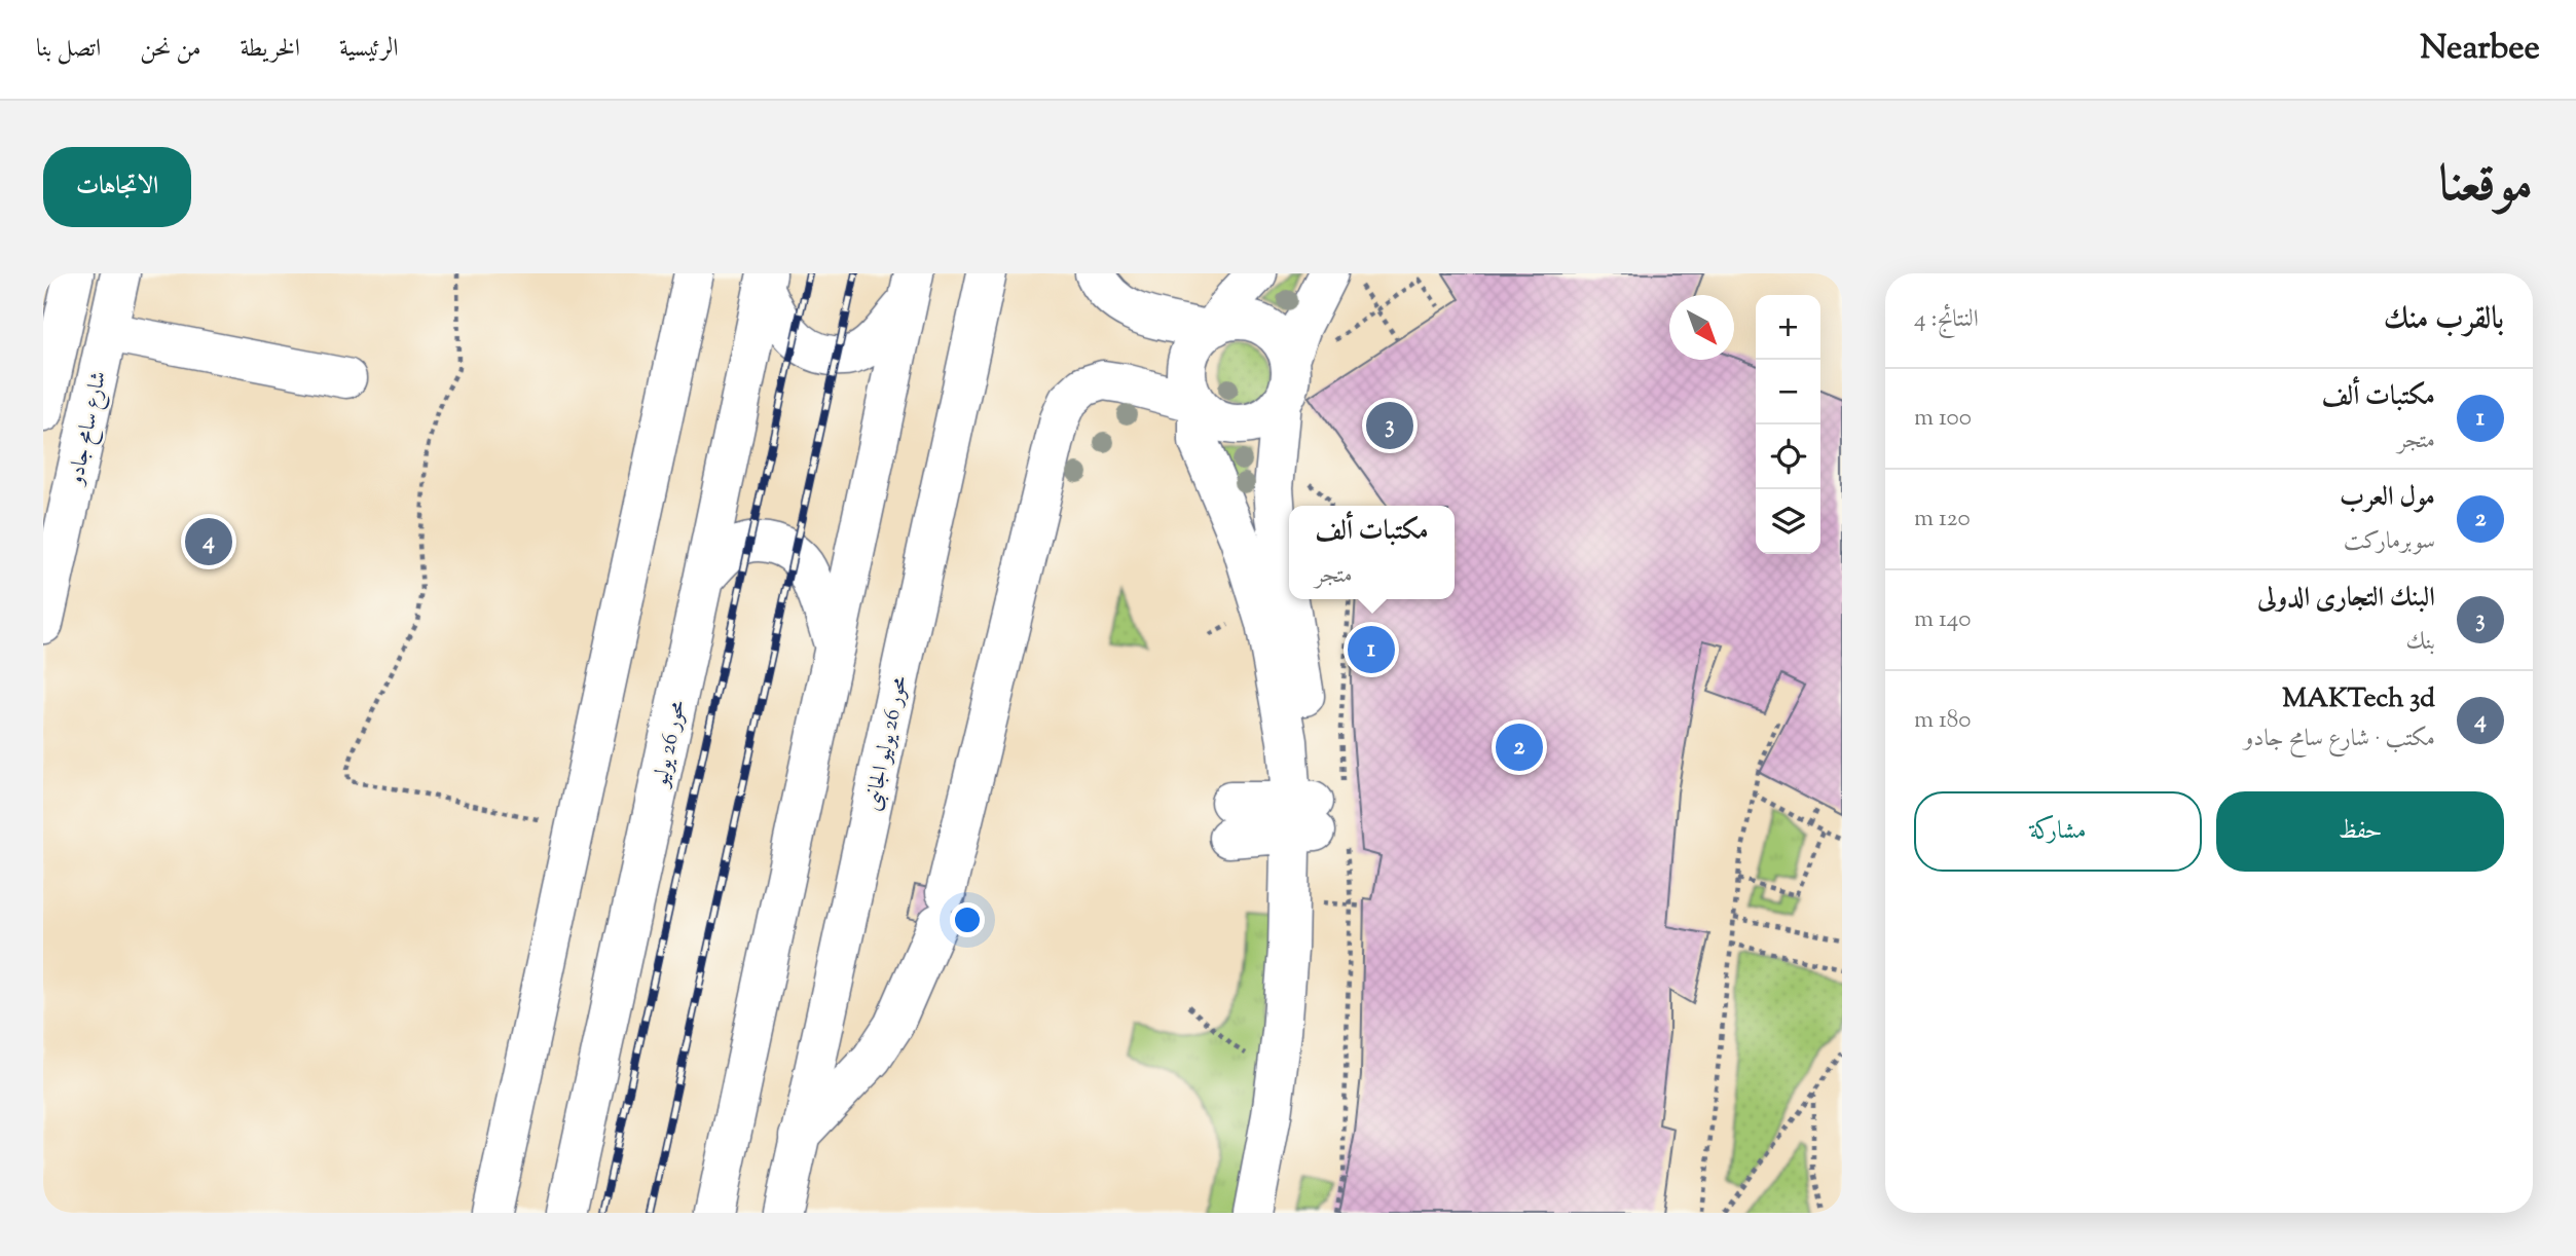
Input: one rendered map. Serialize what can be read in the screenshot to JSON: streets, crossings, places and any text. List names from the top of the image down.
{
  "streets": {
    "main road": ["شارع سامح جادو", "محور 26 يوليو", "محور 26 يوليو الجانبى"]
  },
  "north": "bottom right",
  "page": {
    "header": "Nearbee",
    "nav": [
      "الرئيسية",
      "الخريطة",
      "من نحن",
      "اتصل بنا"
    ],
    "title": "موقعنا",
    "buttons": [
      "الاتجاهات",
      ["حفظ", "مشاركة"]
    ],
    "heading": ["بالقرب منك", "النتائج: 4"],
    "map_buttons": ["+", "−"],
    "list": [
      {
        "mark": "1",
        "name": "مكتبات ألف",
        "note": "متجر",
        "value": "100 m"
      },
      {
        "mark": "2",
        "name": "مول العرب",
        "note": "سوبرماركت",
        "value": "120 m"
      },
      {
        "mark": "3",
        "name": "البنك التجارى الدولى",
        "note": "بنك",
        "value": "140 m"
      },
      {
        "mark": "4",
        "name": "MAKTech 3d",
        "note": "مكتب · شارع سامح جادو",
        "value": "180 m"
      }
    ],
    "pins": [
      "3",
      "4",
      "1",
      "2"
    ],
    "popup": ["مكتبات ألف", "متجر"]
  }
}
